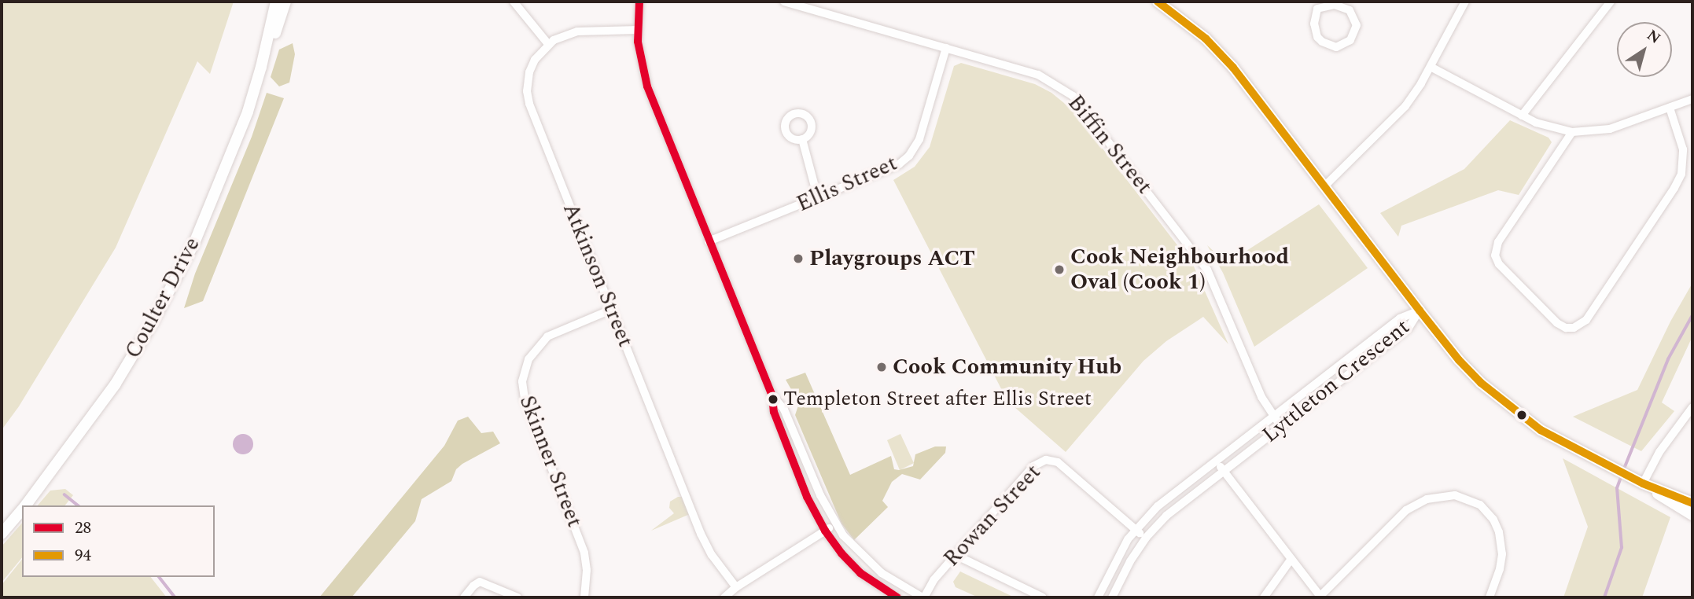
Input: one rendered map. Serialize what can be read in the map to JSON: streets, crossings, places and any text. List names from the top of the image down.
{
  "streets": {
    "main road": ["Coulter Drive"],
    "street": [
      "Biffin Street",
      "Ellis Street",
      "Atkinson Street",
      "Lyttleton Crescent",
      "Skinner Street",
      "Rowan Street"
    ]
  },
  "crossings": [
    ["Biffin Street", "Ellis Street"],
    ["Biffin Street", "Lyttleton Crescent"],
    ["Atkinson Street", "Skinner Street"],
    ["Lyttleton Crescent", "Rowan Street"]
  ],
  "places": [
    "Playgroups ACT",
    "Cook Neighbourhood Oval (Cook 1)",
    "Cook Community Hub",
    "Templeton Street after Ellis Street"
  ],
  "lines": ["transit line 28", "transit line 94"],
  "legend": ["28", "94"],
  "north": "top right"
}
